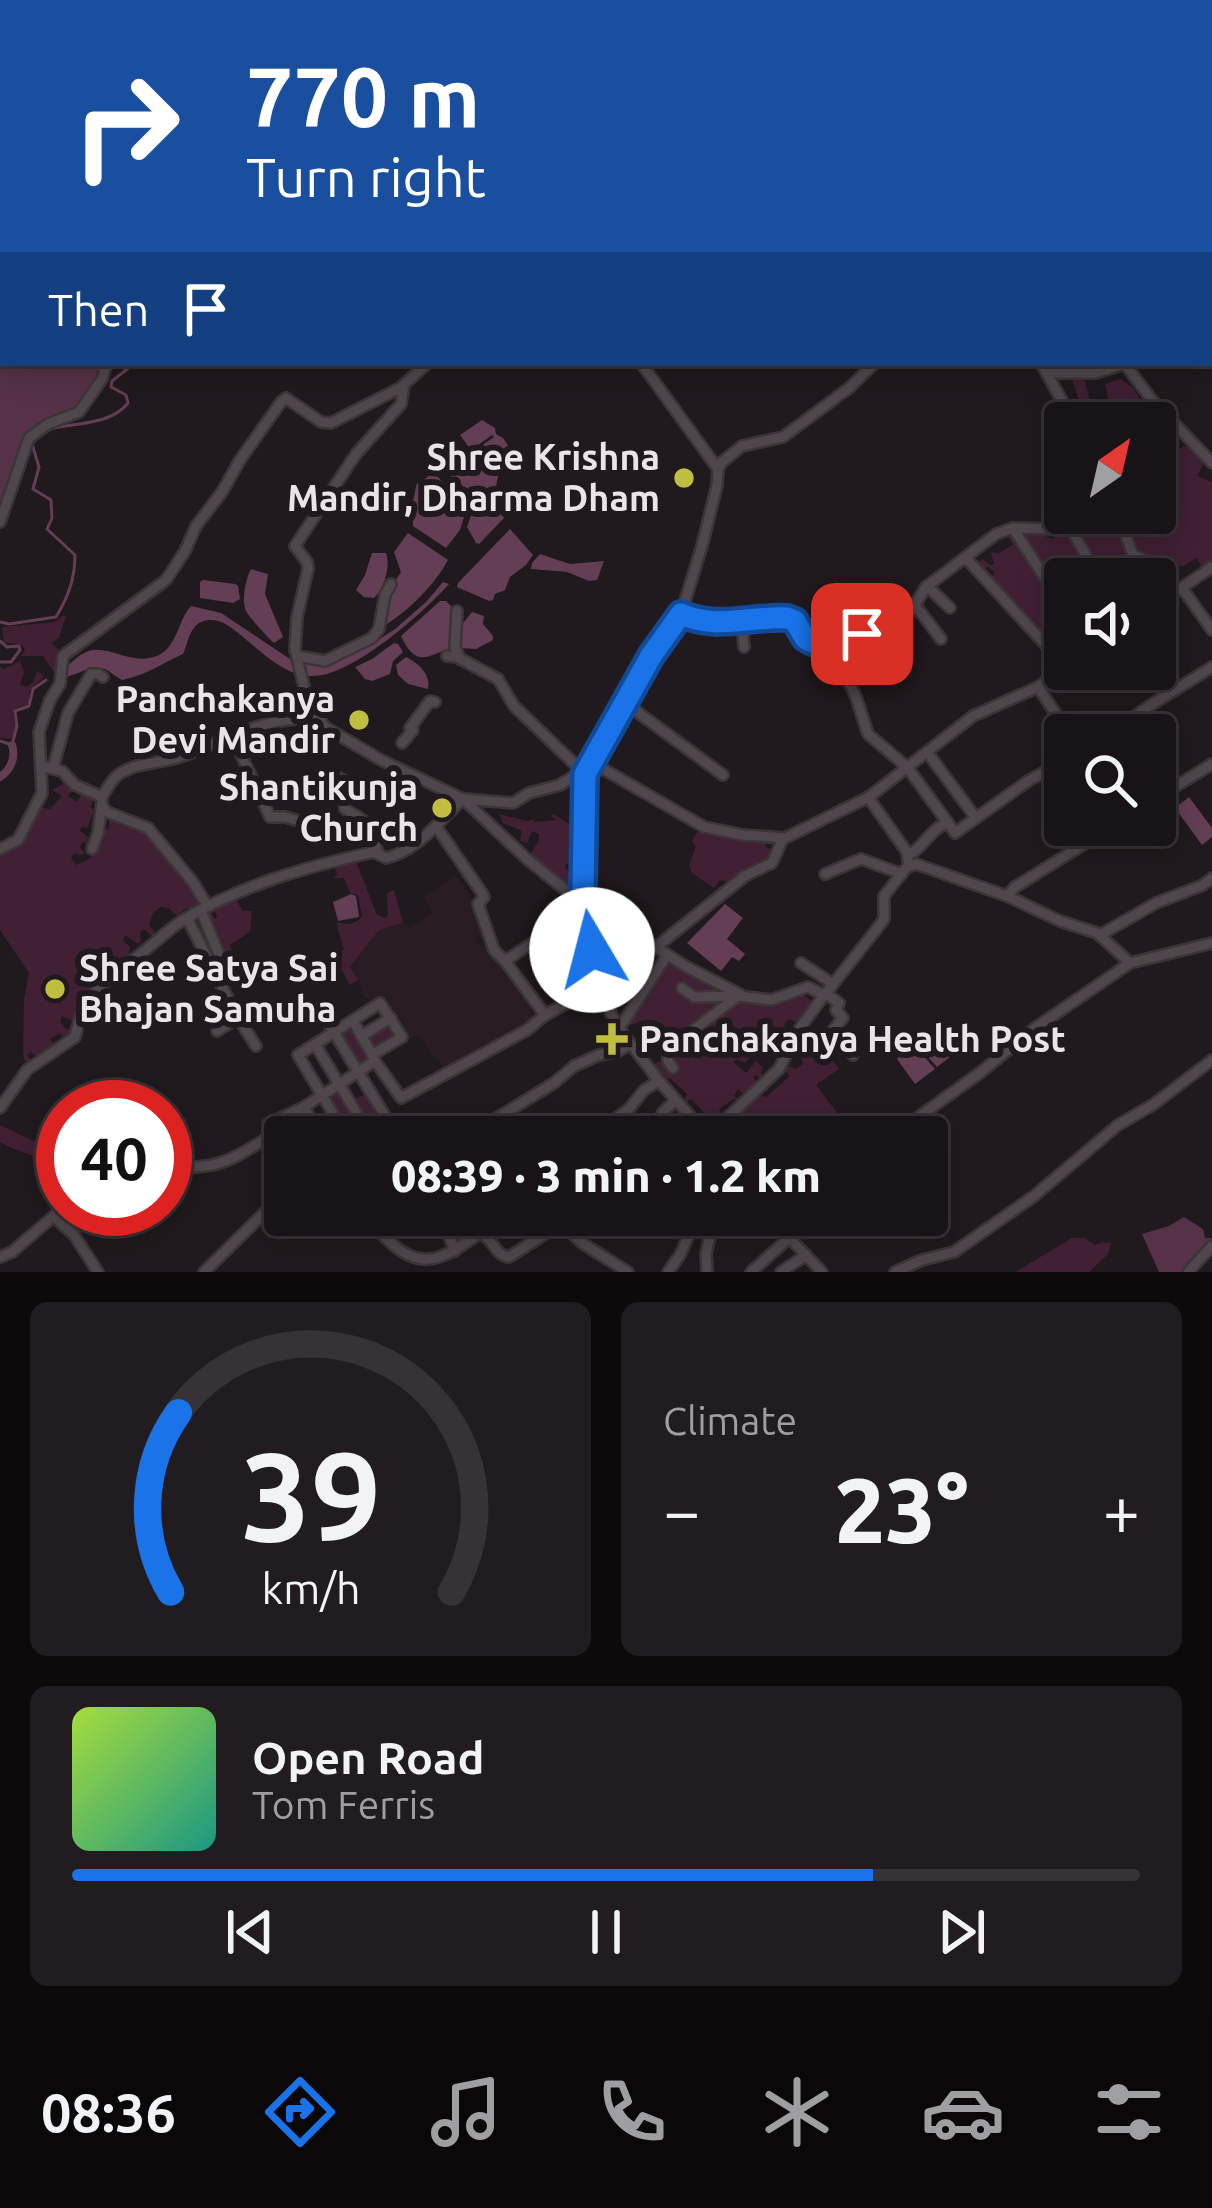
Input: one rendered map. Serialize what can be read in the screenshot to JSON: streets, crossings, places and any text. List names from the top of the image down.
{
  "places": {
    "other": [
      "Shree Krishna Mandir, Dharma Dham",
      "Panchakanya Devi Mandir",
      "Shantikunja Church",
      "Shree Satya Sai Bhajan Samuha"
    ],
    "health": ["Panchakanya Health Post"]
  },
  "north": "top right",
  "page": {
    "turn": ["770 m", "Turn right"],
    "then": "Then",
    "limit": "40",
    "trip": "08:39 · 3 min · 1.2 km",
    "tile": "Climate",
    "heat": ["−", "23°", "+"],
    "song": ["Open Road", "Tom Ferris"],
    "tabs": "08:36",
    "gauge": ["39", "km/h"]
  }
}
